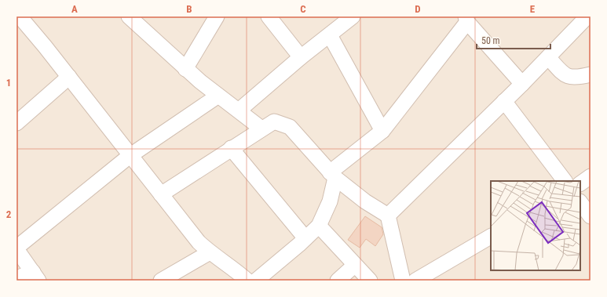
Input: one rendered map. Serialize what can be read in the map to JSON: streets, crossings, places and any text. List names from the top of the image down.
{
  "scale_bar": "50 m",
  "grid": {
    "columns": [
      "A",
      "B",
      "C",
      "D",
      "E"
    ],
    "rows": ["1", "2"]
  }
}
